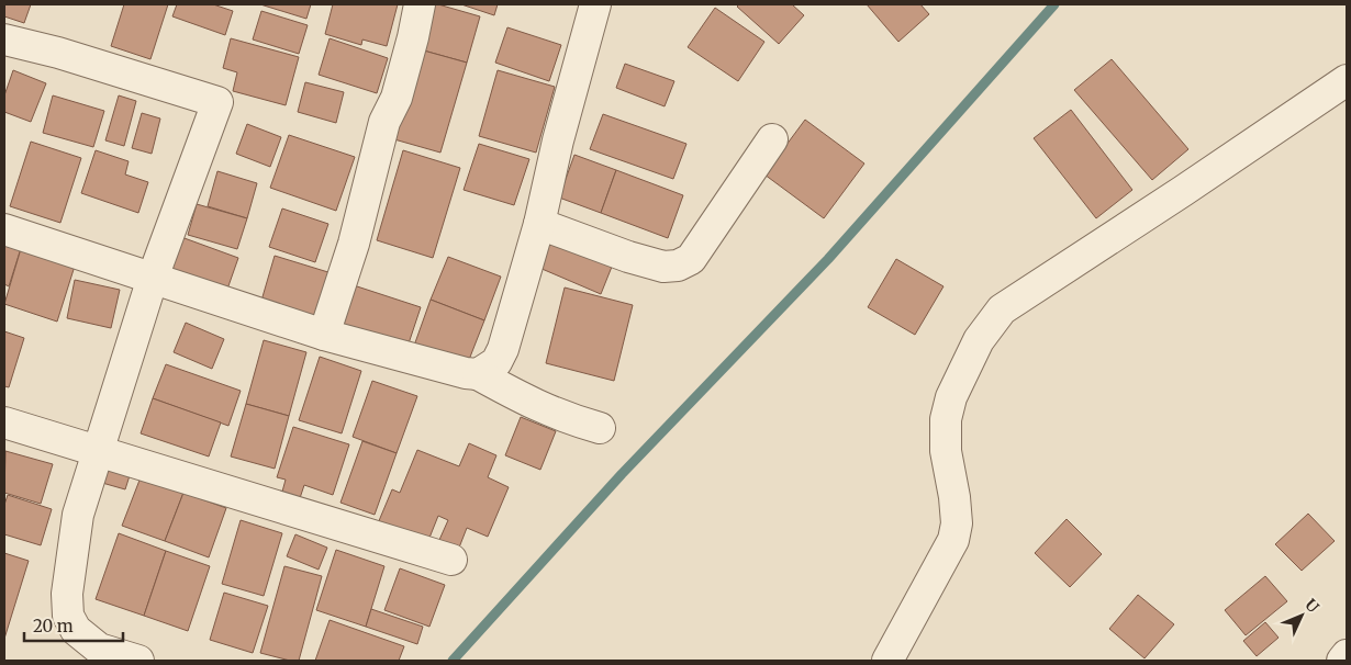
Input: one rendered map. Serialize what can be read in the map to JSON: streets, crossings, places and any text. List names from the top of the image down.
{
  "scale_bar": "20 m",
  "north": "top right"
}
